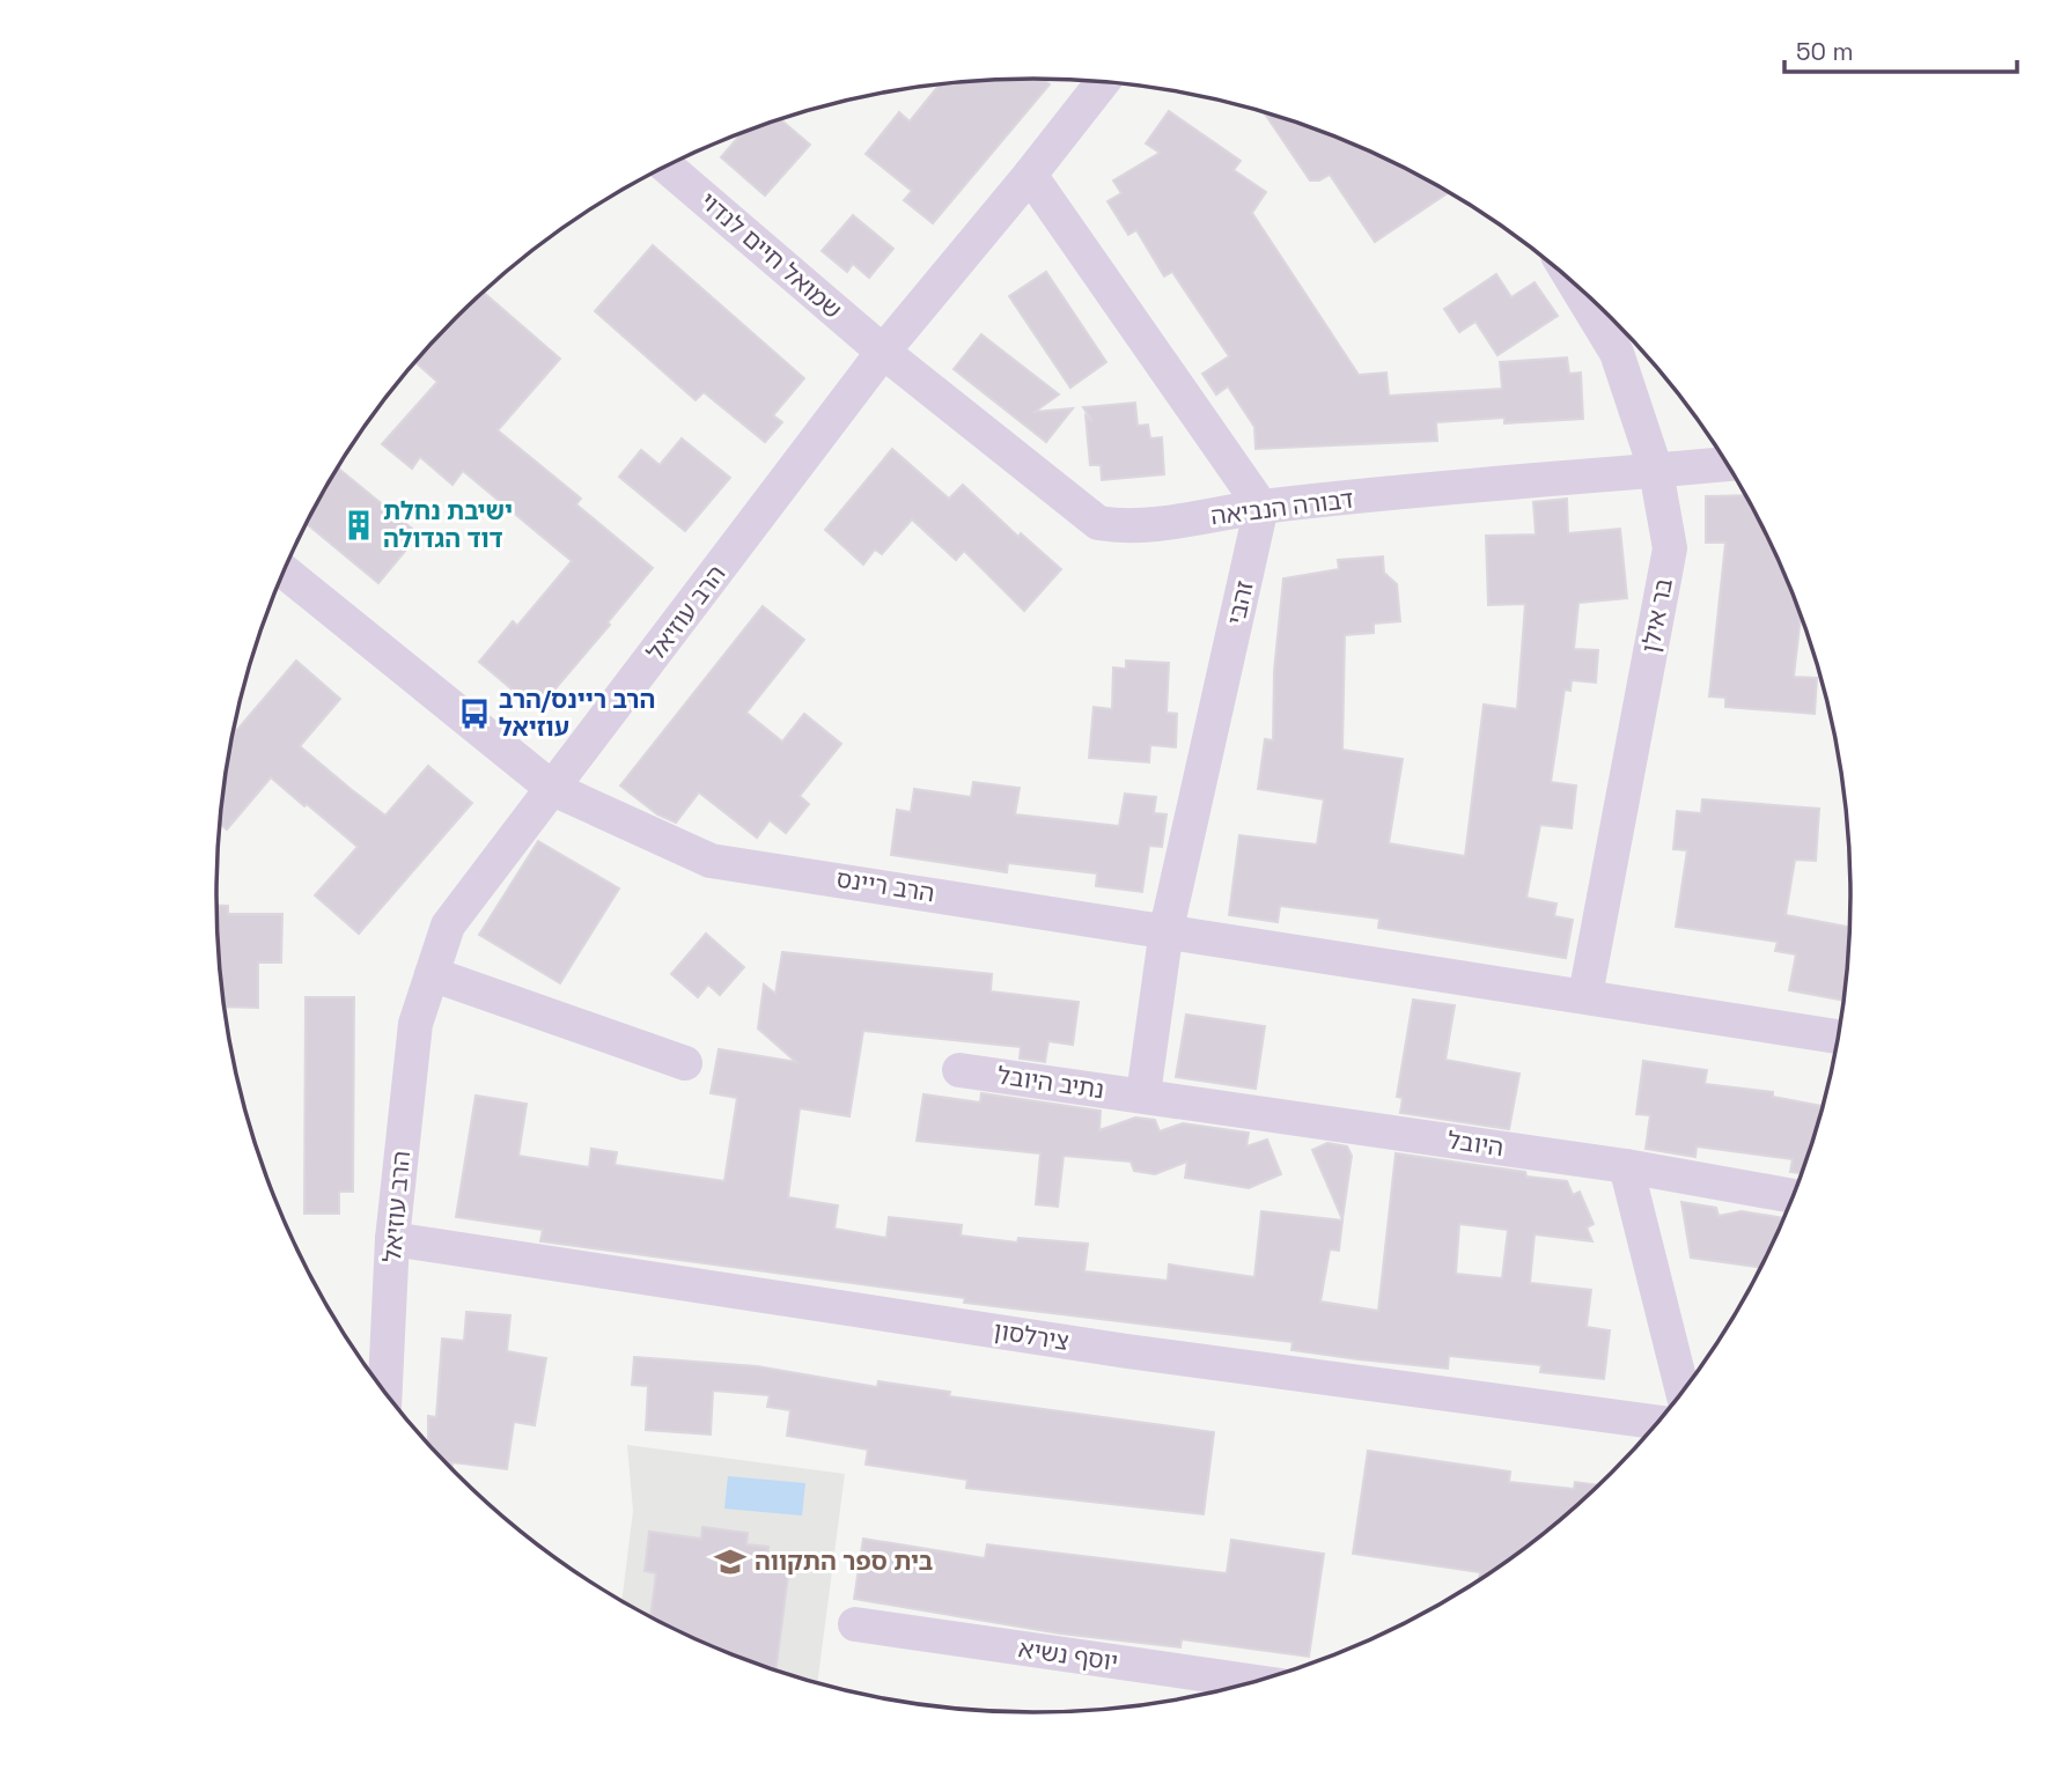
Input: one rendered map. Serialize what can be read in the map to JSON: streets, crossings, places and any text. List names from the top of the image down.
{
  "streets": {
    "street": [
      "שמואל חיים לנדוי",
      "דבורה הנביאה",
      "זהבי",
      "הרב עוזיאל",
      "בר אילן",
      "הרב ריינס",
      "נתיב היובל",
      "היובל",
      "צירלסון",
      "יוסף נשיא"
    ]
  },
  "crossings": [
    ["שמואל חיים לנדוי", "דבורה הנביאה"],
    ["שמואל חיים לנדוי", "הרב עוזיאל"],
    ["דבורה הנביאה", "זהבי"],
    ["דבורה הנביאה", "הרב עוזיאל"],
    ["דבורה הנביאה", "בר אילן"],
    ["זהבי", "הרב ריינס"],
    ["זהבי", "נתיב היובל"],
    ["זהבי", "היובל"],
    ["הרב עוזיאל", "הרב ריינס"],
    ["הרב עוזיאל", "צירלסון"],
    ["בר אילן", "הרב ריינס"],
    ["נתיב היובל", "היובל"]
  ],
  "places": {
    "building": ["ישיבת נחלת דוד הגדולה"],
    "bus stop": ["הרב ריינס/הרב עוזיאל"],
    "school or university": ["בית ספר התקווה"]
  },
  "scale_bar": "50 m"
}
